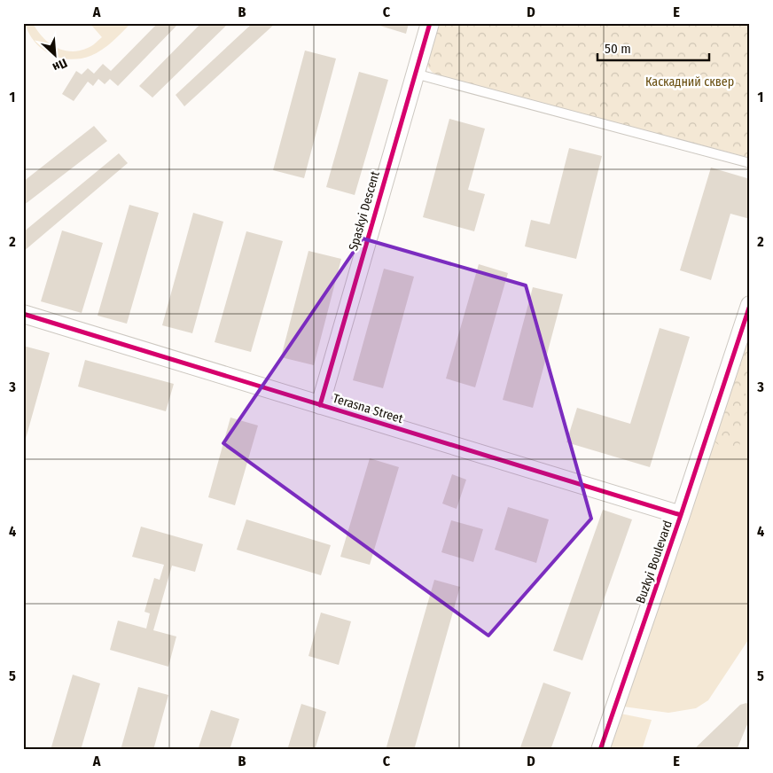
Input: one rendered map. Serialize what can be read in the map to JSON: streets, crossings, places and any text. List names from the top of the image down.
{
  "streets": {
    "street": ["Spaskyi Descent", "Terasna Street", "Buzkyi Boulevard"]
  },
  "crossings": [
    ["Spaskyi Descent", "Terasna Street"],
    ["Terasna Street", "Buzkyi Boulevard"]
  ],
  "parks": ["Каскадний сквер"],
  "scale_bar": "50 m",
  "north": "bottom right",
  "grid": {
    "columns": [
      "A",
      "B",
      "C",
      "D",
      "E"
    ],
    "rows": [
      "1",
      "2",
      "3",
      "4",
      "5"
    ]
  }
}
